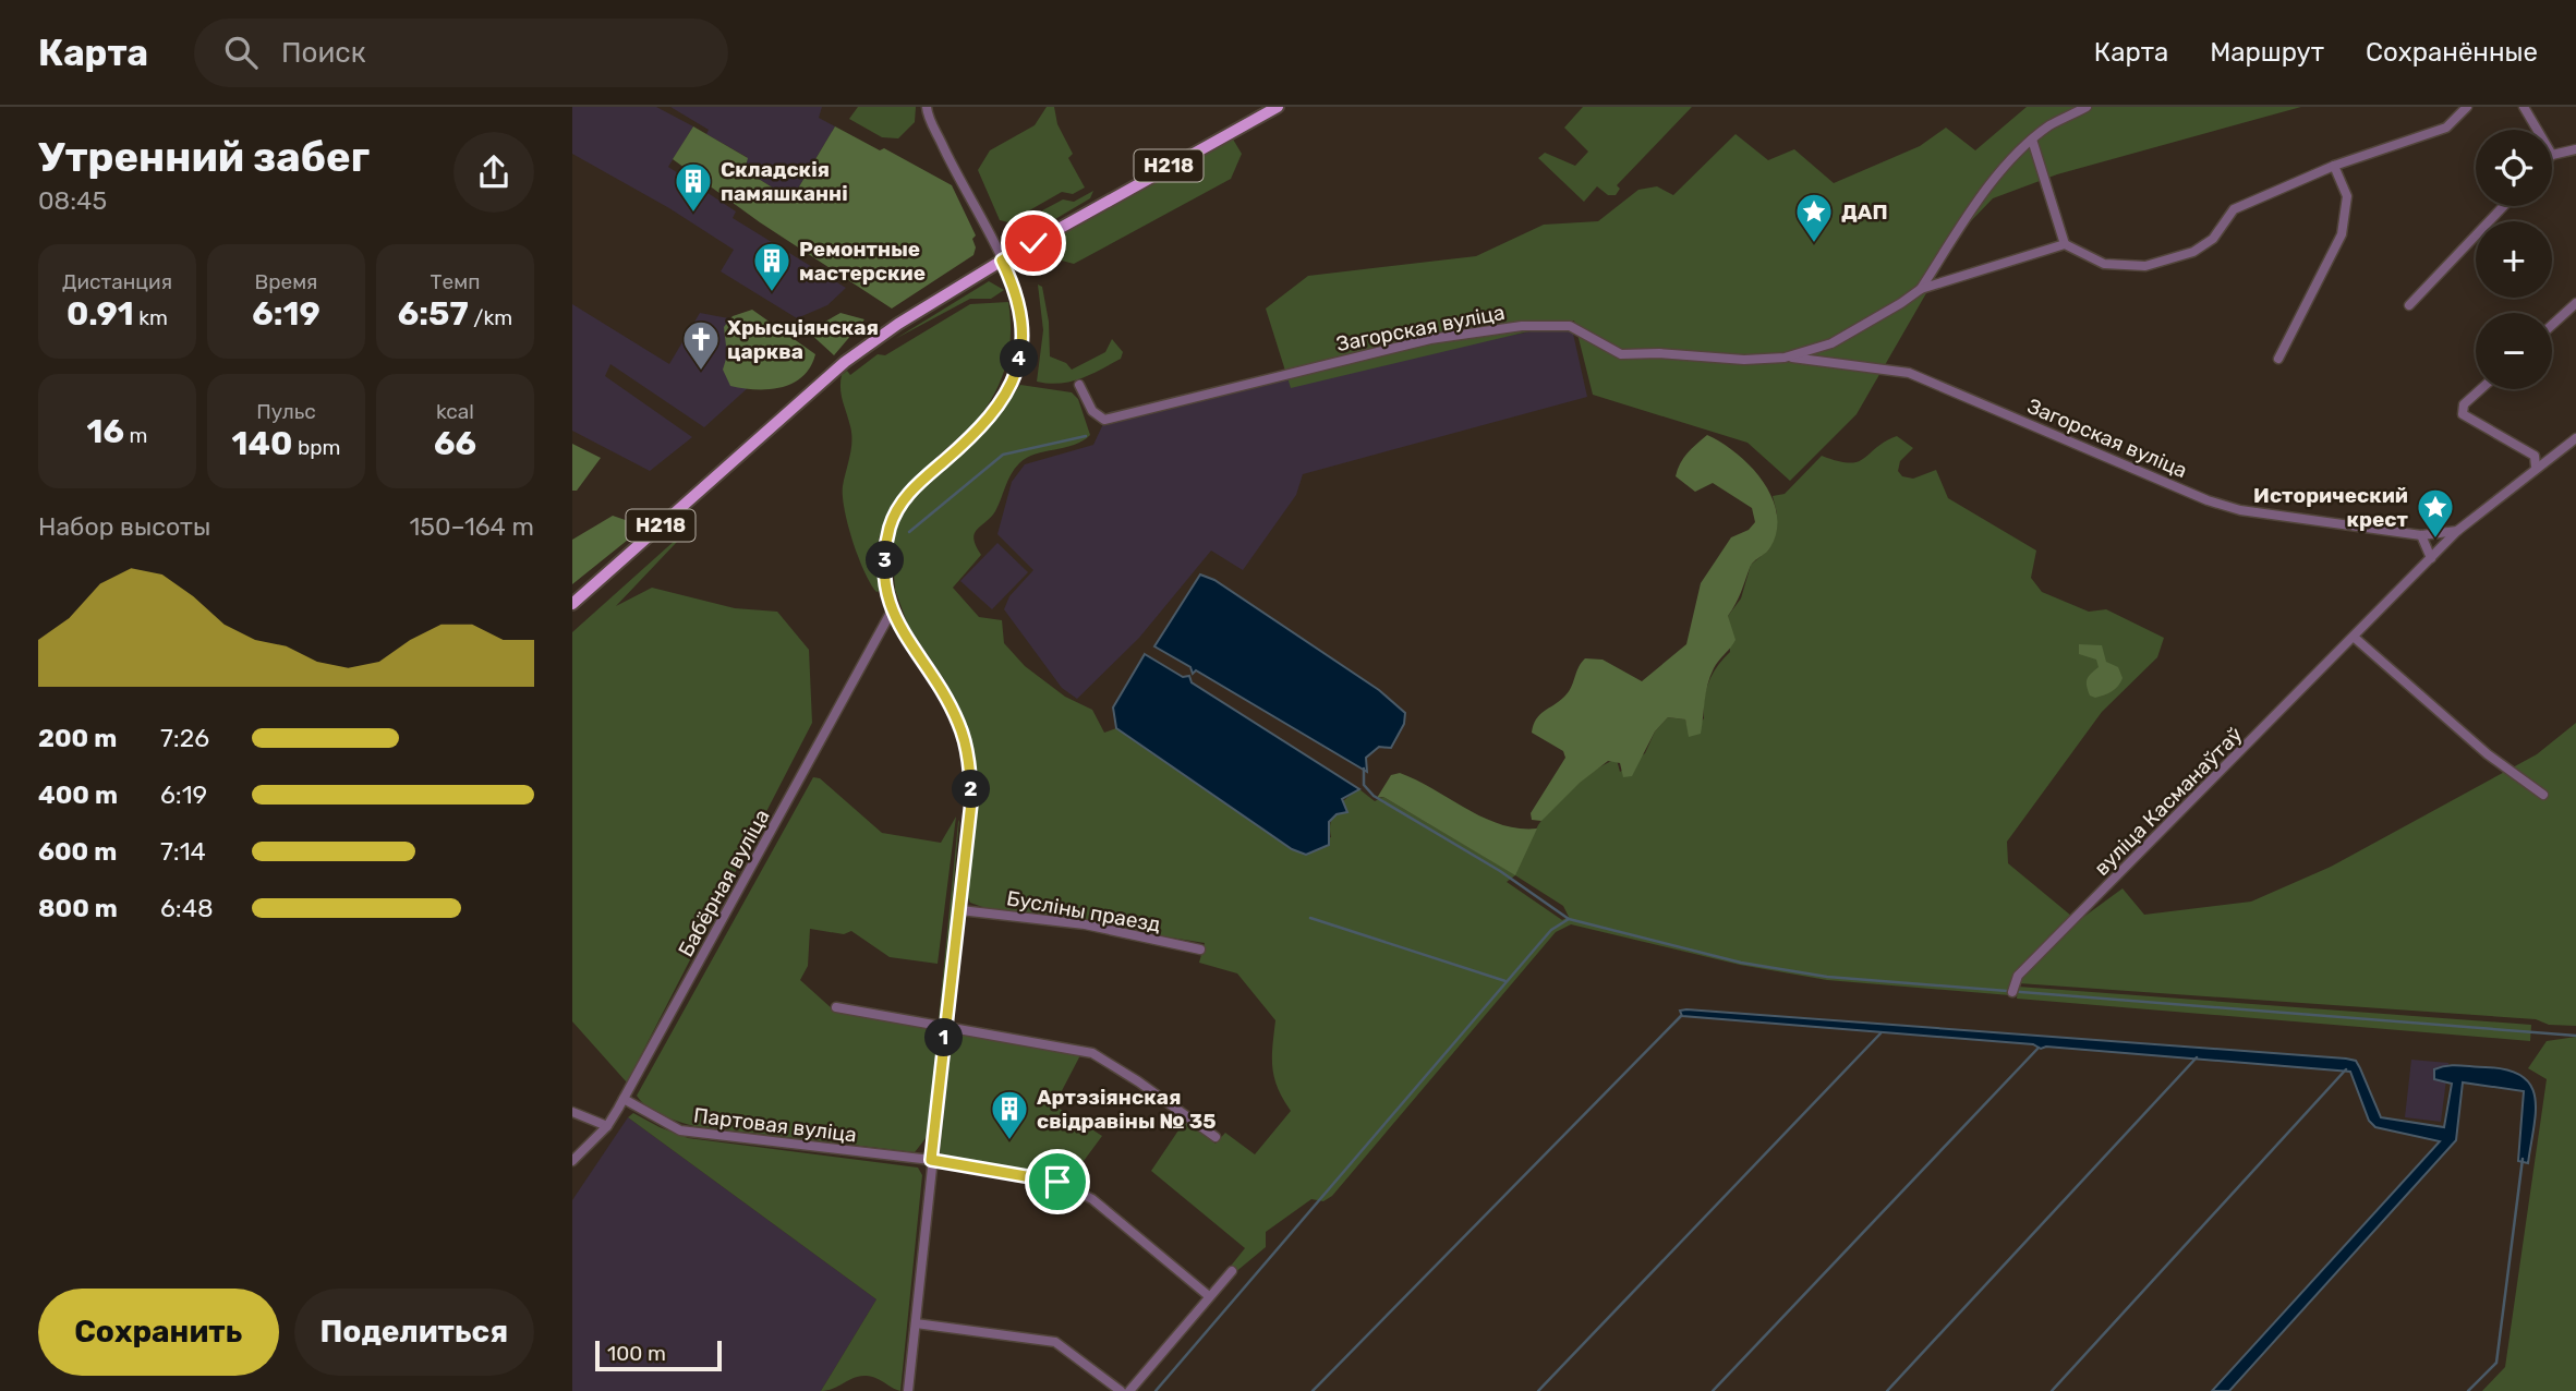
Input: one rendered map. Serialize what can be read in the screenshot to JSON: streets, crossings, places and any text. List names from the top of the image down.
{
  "streets": {
    "main road": ["Н218"],
    "street": [
      "Загорская вуліца",
      "вуліца Касманаўтаў",
      "Бабёрная вуліца",
      "Бусліны праезд",
      "Партовая вуліца"
    ]
  },
  "crossings": [
    ["Загорская вуліца", "вуліца Касманаўтаў"],
    ["Бабёрная вуліца", "Партовая вуліца"]
  ],
  "places": {
    "building": ["Складскія памяшканні", "Ремонтные мастерские", "Артэзіянская свідравіны № 35"],
    "place": ["ДАП", "Исторический крест"],
    "church": ["Хрысціянская царква"]
  },
  "scale_bar": "100 m",
  "page": {
    "header": "Карта",
    "search": "Поиск",
    "nav": ["Карта", "Маршрут", "Сохранённые"],
    "heading": ["Утренний забег", "08:45"],
    "map_buttons": ["+", "−"],
    "stats": [
      ["Дистанция", "0.91 km"],
      ["Время", "6:19"],
      ["Темп", "6:57 /km"],
      ["16 m"],
      ["Пульс", "140 bpm"],
      ["kcal", "66"]
    ],
    "pins": [
      "4",
      "3",
      "2",
      "1"
    ],
    "chart": ["Набор высоты", "150–164 m"],
    "list": [
      {
        "name": "200 m",
        "note": "7:26"
      },
      {
        "name": "400 m",
        "note": "6:19"
      },
      {
        "name": "600 m",
        "note": "7:14"
      },
      {
        "name": "800 m",
        "note": "6:48"
      }
    ],
    "buttons": ["Сохранить", "Поделиться"],
    "scale": "100 m"
  }
}
